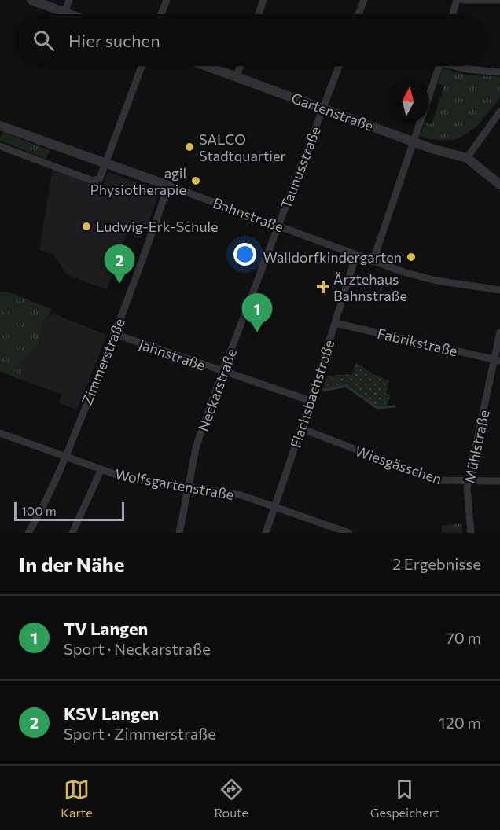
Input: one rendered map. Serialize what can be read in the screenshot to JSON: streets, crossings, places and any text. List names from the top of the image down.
{
  "streets": {
    "street": [
      "Gartenstraße",
      "Taunusstraße",
      "Bahnstraße",
      "Fabrikstraße",
      "Jahnstraße",
      "Zimmerstraße",
      "Neckarstraße",
      "Flachsbachstraße",
      "Mühlstraße",
      "Wiesgässchen",
      "Wolfsgartenstraße"
    ]
  },
  "crossings": [
    ["Gartenstraße", "Taunusstraße"],
    ["Taunusstraße", "Bahnstraße"],
    ["Taunusstraße", "Neckarstraße"],
    ["Bahnstraße", "Zimmerstraße"],
    ["Bahnstraße", "Neckarstraße"],
    ["Bahnstraße", "Flachsbachstraße"],
    ["Fabrikstraße", "Flachsbachstraße"],
    ["Fabrikstraße", "Mühlstraße"],
    ["Jahnstraße", "Zimmerstraße"],
    ["Jahnstraße", "Neckarstraße"],
    ["Jahnstraße", "Flachsbachstraße"],
    ["Zimmerstraße", "Wolfsgartenstraße"],
    ["Neckarstraße", "Wolfsgartenstraße"],
    ["Flachsbachstraße", "Wiesgässchen"],
    ["Flachsbachstraße", "Wolfsgartenstraße"],
    ["Mühlstraße", "Wiesgässchen"]
  ],
  "places": {
    "other": [
      "SALCO Stadtquartier",
      "agil Physiotherapie",
      "Ludwig-Erk-Schule",
      "Walldorfkindergarten"
    ],
    "health": ["Ärztehaus Bahnstraße"]
  },
  "scale_bar": "100 m",
  "north": "top",
  "page": {
    "search": "Hier suchen",
    "pins": ["2", "1"],
    "scale": "100 m",
    "heading": ["In der Nähe", "2 Ergebnisse"],
    "list": [
      {
        "mark": "1",
        "name": "TV Langen",
        "note": "Sport · Neckarstraße",
        "value": "70 m"
      },
      {
        "mark": "2",
        "name": "KSV Langen",
        "note": "Sport · Zimmerstraße",
        "value": "120 m"
      }
    ],
    "nav": ["Karte", "Route", "Gespeichert"]
  }
}
